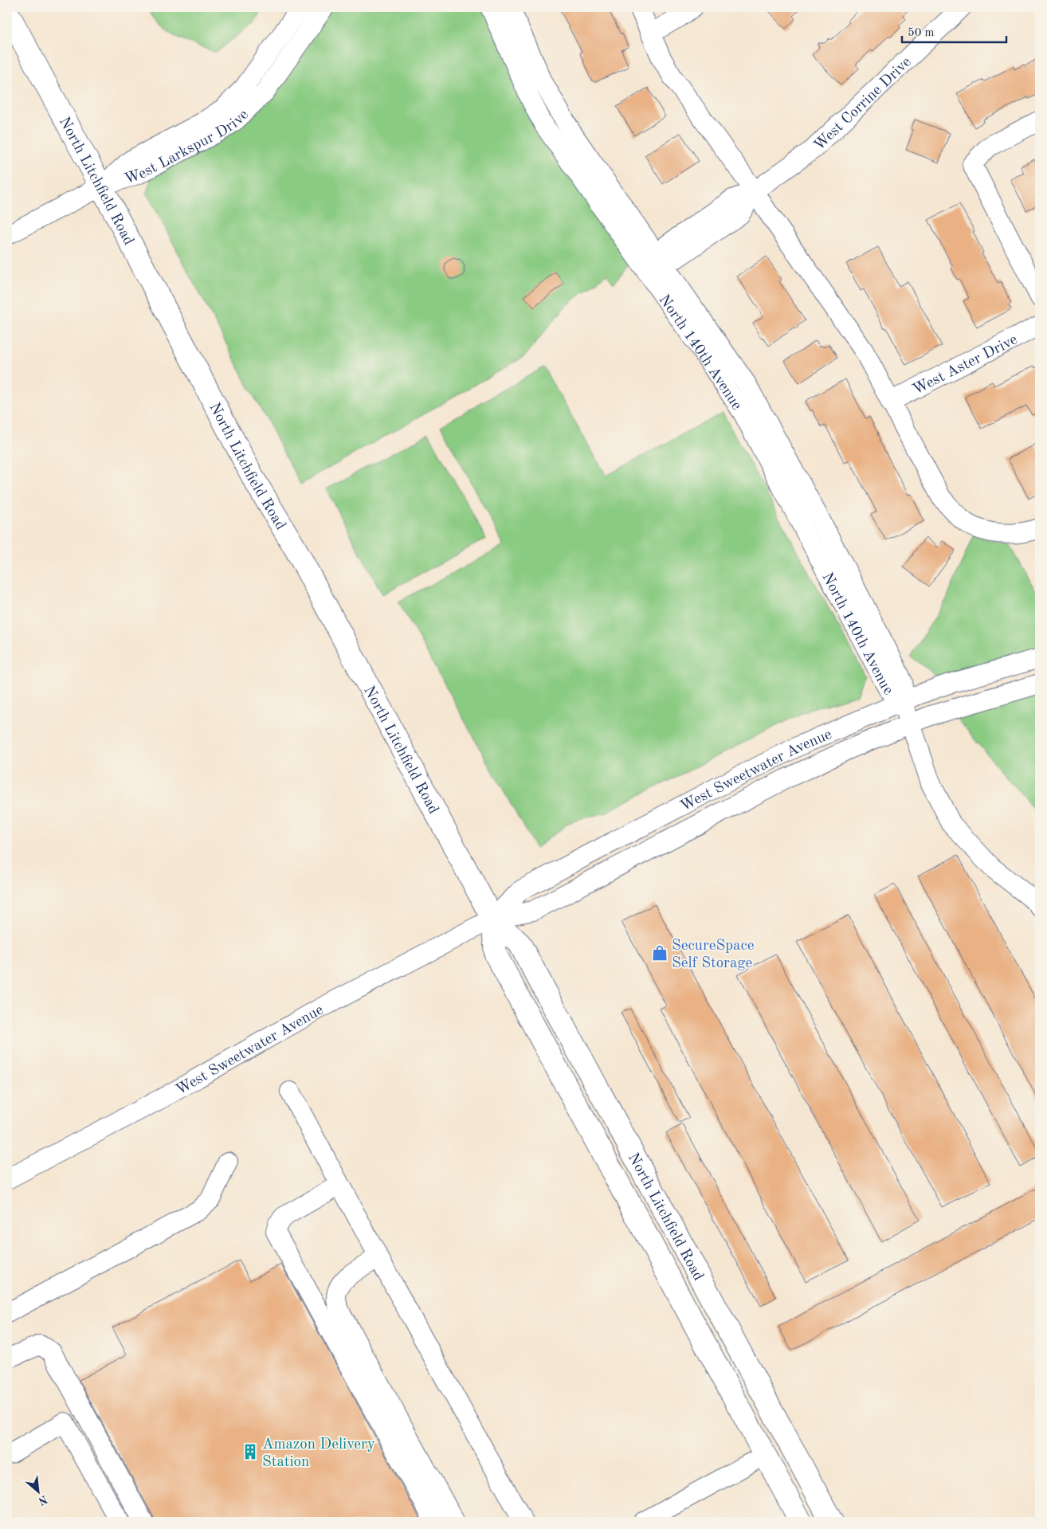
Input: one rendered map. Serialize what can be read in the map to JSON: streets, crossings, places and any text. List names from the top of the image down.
{
  "streets": {
    "main road": ["North Litchfield Road"],
    "street": [
      "West Corrine Drive",
      "West Larkspur Drive",
      "North 140th Avenue",
      "West Aster Drive",
      "West Sweetwater Avenue"
    ]
  },
  "crossings": [
    ["West Corrine Drive", "North 140th Avenue"],
    ["West Larkspur Drive", "North Litchfield Road"],
    ["North Litchfield Road", "West Sweetwater Avenue"],
    ["North 140th Avenue", "West Sweetwater Avenue"]
  ],
  "places": {
    "shop": ["SecureSpace Self Storage"],
    "building": ["Amazon Delivery Station"]
  },
  "scale_bar": "50 m",
  "north": "bottom right"
}
